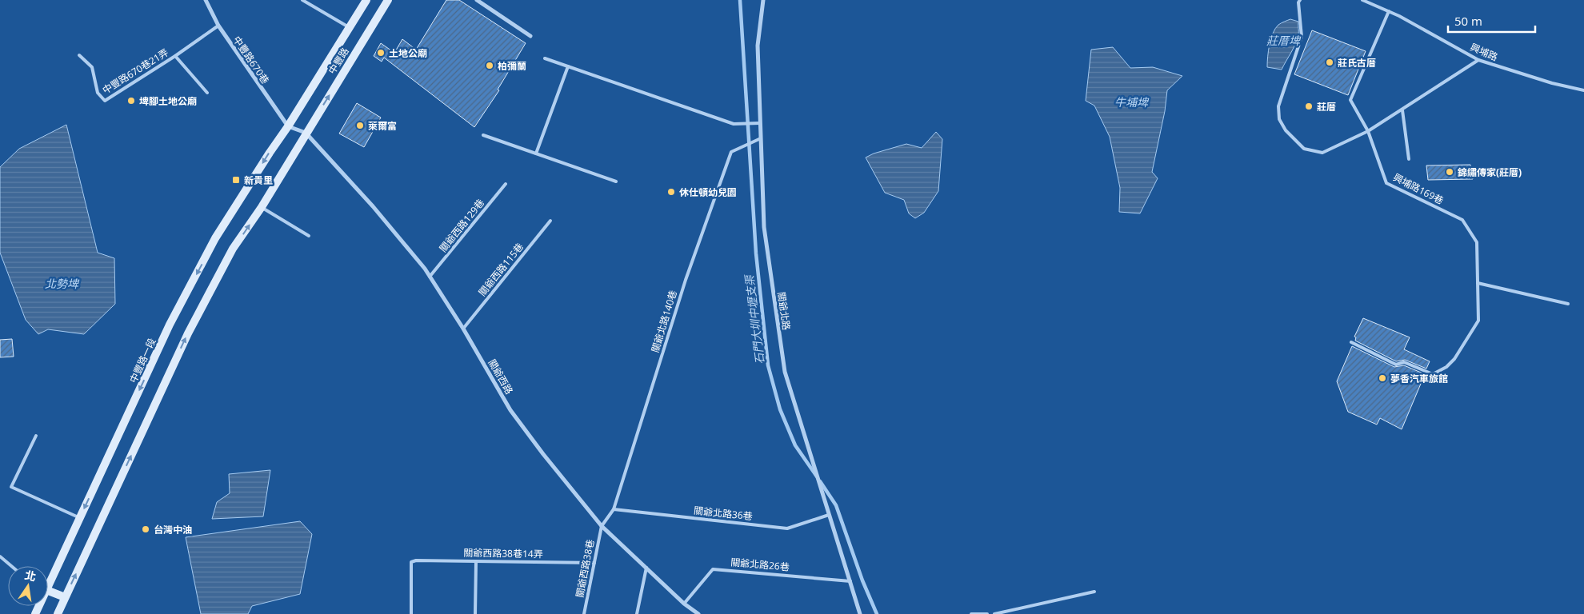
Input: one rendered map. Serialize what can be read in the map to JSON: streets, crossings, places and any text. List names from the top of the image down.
{
  "streets": {
    "main road": ["中豐路", "中豐路一段"],
    "street": ["中豐路670巷", "關爺北路", "關爺西路"],
    "lane": [
      "興埔路",
      "中豐路670巷21弄",
      "興埔路169巷",
      "關爺西路129巷",
      "關爺西路115巷",
      "關爺北路140巷",
      "關爺北路36巷",
      "關爺西路38巷14弄",
      "關爺北路26巷",
      "關爺西路38巷"
    ]
  },
  "crossings": [
    ["興埔路", "興埔路169巷"],
    ["中豐路670巷", "中豐路"],
    ["中豐路670巷", "中豐路670巷21弄"],
    ["中豐路670巷", "中豐路一段"],
    ["中豐路", "中豐路一段"],
    ["中豐路", "關爺西路"],
    ["關爺西路129巷", "關爺西路"],
    ["關爺西路115巷", "關爺西路"],
    ["關爺北路", "關爺北路140巷"],
    ["關爺北路", "關爺北路36巷"],
    ["關爺北路", "關爺北路26巷"],
    ["關爺北路140巷", "關爺西路"],
    ["關爺北路140巷", "關爺北路36巷"],
    ["關爺北路140巷", "關爺西路38巷"],
    ["關爺西路", "關爺北路26巷"],
    ["關爺西路", "關爺西路38巷"],
    ["關爺西路38巷14弄", "關爺西路38巷"]
  ],
  "water": [
    "莊厝埤",
    "牛埔埤",
    "北勢埤",
    "石門大圳中壢支渠"
  ],
  "places": {
    "other": [
      "土地公廟",
      "莊氏古厝",
      "柏彌蘭",
      "埤腳土地公廟",
      "莊厝",
      "萊爾富",
      "錦繡傳家(莊厝)",
      "休仕頓幼兒園",
      "夢香汽車旅館",
      "台灣中油"
    ],
    "transit": ["新貴里"]
  },
  "scale_bar": "50 m",
  "north": "top"
}
